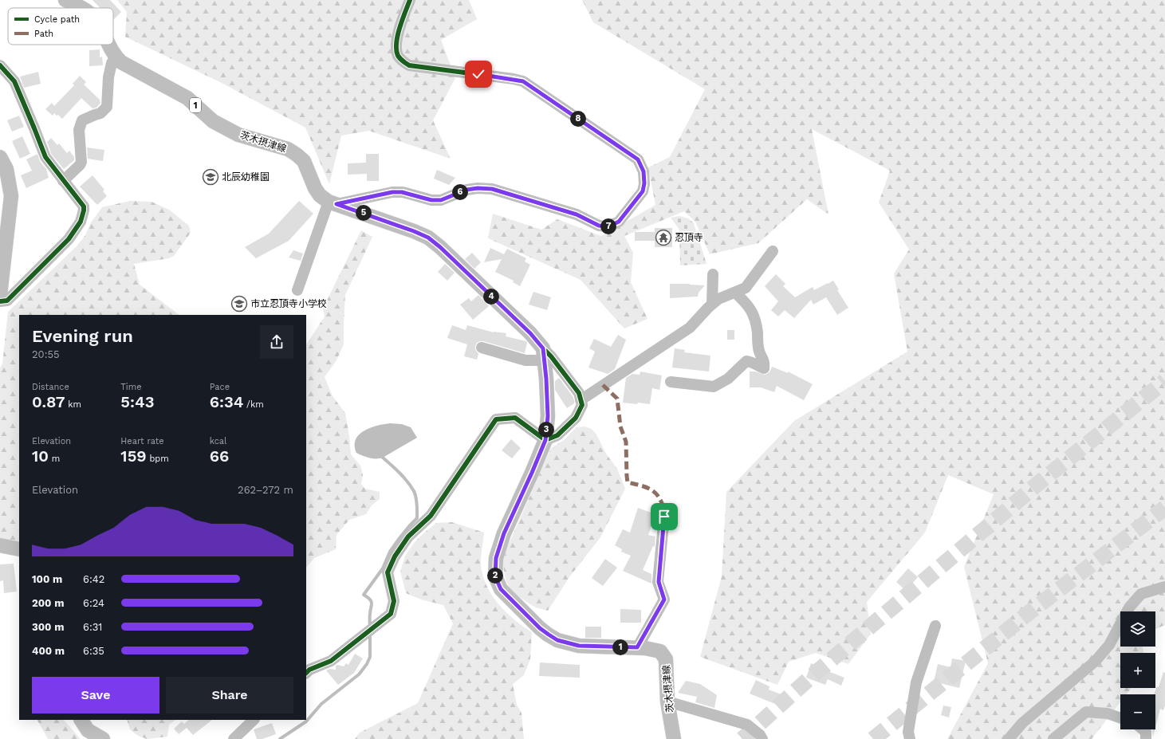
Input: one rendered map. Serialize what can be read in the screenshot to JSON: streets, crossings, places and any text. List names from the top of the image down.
{
  "streets": {
    "main road": ["1", "茨木摂津線"]
  },
  "places": {
    "school or university": ["北辰幼稚園", "市立忍頂寺小学校"],
    "temple": ["忍頂寺"]
  },
  "legend": ["Cycle path", "Path"],
  "page": {
    "pins": [
      "8",
      "6",
      "5",
      "7",
      "4",
      "3",
      "2",
      "1"
    ],
    "heading": ["Evening run", "20:55"],
    "stats": [
      ["Distance", "0.87 km"],
      ["Time", "5:43"],
      ["Pace", "6:34 /km"],
      ["Elevation", "10 m"],
      ["Heart rate", "159 bpm"],
      ["kcal", "66"]
    ],
    "chart": ["Elevation", "262–272 m"],
    "list": [
      {
        "name": "100 m",
        "note": "6:42"
      },
      {
        "name": "200 m",
        "note": "6:24"
      },
      {
        "name": "300 m",
        "note": "6:31"
      },
      {
        "name": "400 m",
        "note": "6:35"
      }
    ],
    "map_buttons": ["+", "−"],
    "buttons": ["Save", "Share"]
  }
}
